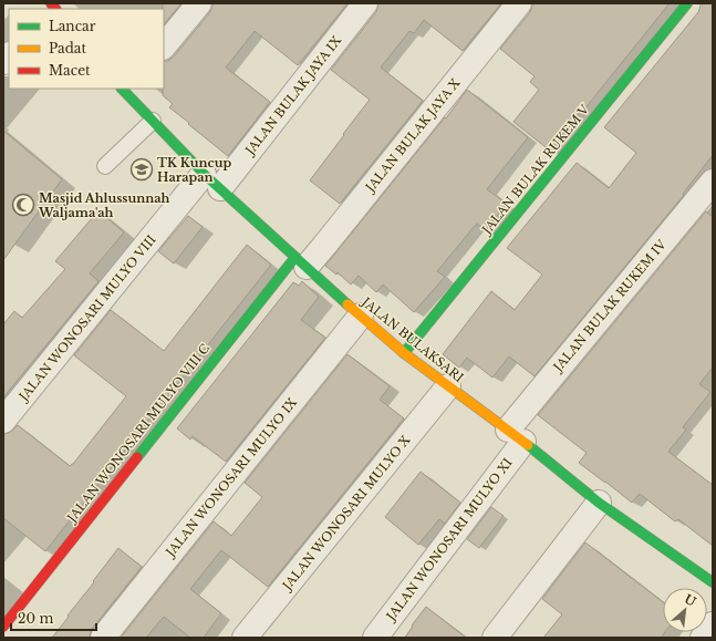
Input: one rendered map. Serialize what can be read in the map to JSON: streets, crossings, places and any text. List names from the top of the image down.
{
  "streets": {
    "street": [
      "JALAN BULAK JAYA IX",
      "JALAN BULAK JAYA X",
      "JALAN BULAK RUKEM V",
      "JALAN BULAK RUKEM IV",
      "JALAN WONOSARI MULYO VIII",
      "JALAN BULAKSARI",
      "JALAN WONOSARI MULYO VIII C",
      "JALAN WONOSARI MULYO IX",
      "JALAN WONOSARI MULYO X",
      "JALAN WONOSARI MULYO XI"
    ]
  },
  "crossings": [
    ["JALAN BULAK JAYA IX", "JALAN WONOSARI MULYO VIII"],
    ["JALAN BULAK JAYA IX", "JALAN BULAKSARI"],
    ["JALAN BULAK JAYA X", "JALAN BULAKSARI"],
    ["JALAN BULAK JAYA X", "JALAN WONOSARI MULYO VIII C"],
    ["JALAN BULAK RUKEM V", "JALAN BULAKSARI"],
    ["JALAN BULAK RUKEM IV", "JALAN BULAKSARI"],
    ["JALAN BULAK RUKEM IV", "JALAN WONOSARI MULYO XI"],
    ["JALAN WONOSARI MULYO VIII", "JALAN BULAKSARI"],
    ["JALAN BULAKSARI", "JALAN WONOSARI MULYO VIII C"],
    ["JALAN BULAKSARI", "JALAN WONOSARI MULYO IX"],
    ["JALAN BULAKSARI", "JALAN WONOSARI MULYO X"],
    ["JALAN BULAKSARI", "JALAN WONOSARI MULYO XI"]
  ],
  "places": {
    "school or university": ["TK Kuncup Harapan"],
    "mosque": ["Masjid Ahlussunnah Waljama'ah"]
  },
  "legend": ["Lancar", "Padat", "Macet"],
  "scale_bar": "20 m",
  "north": "top right"
}
